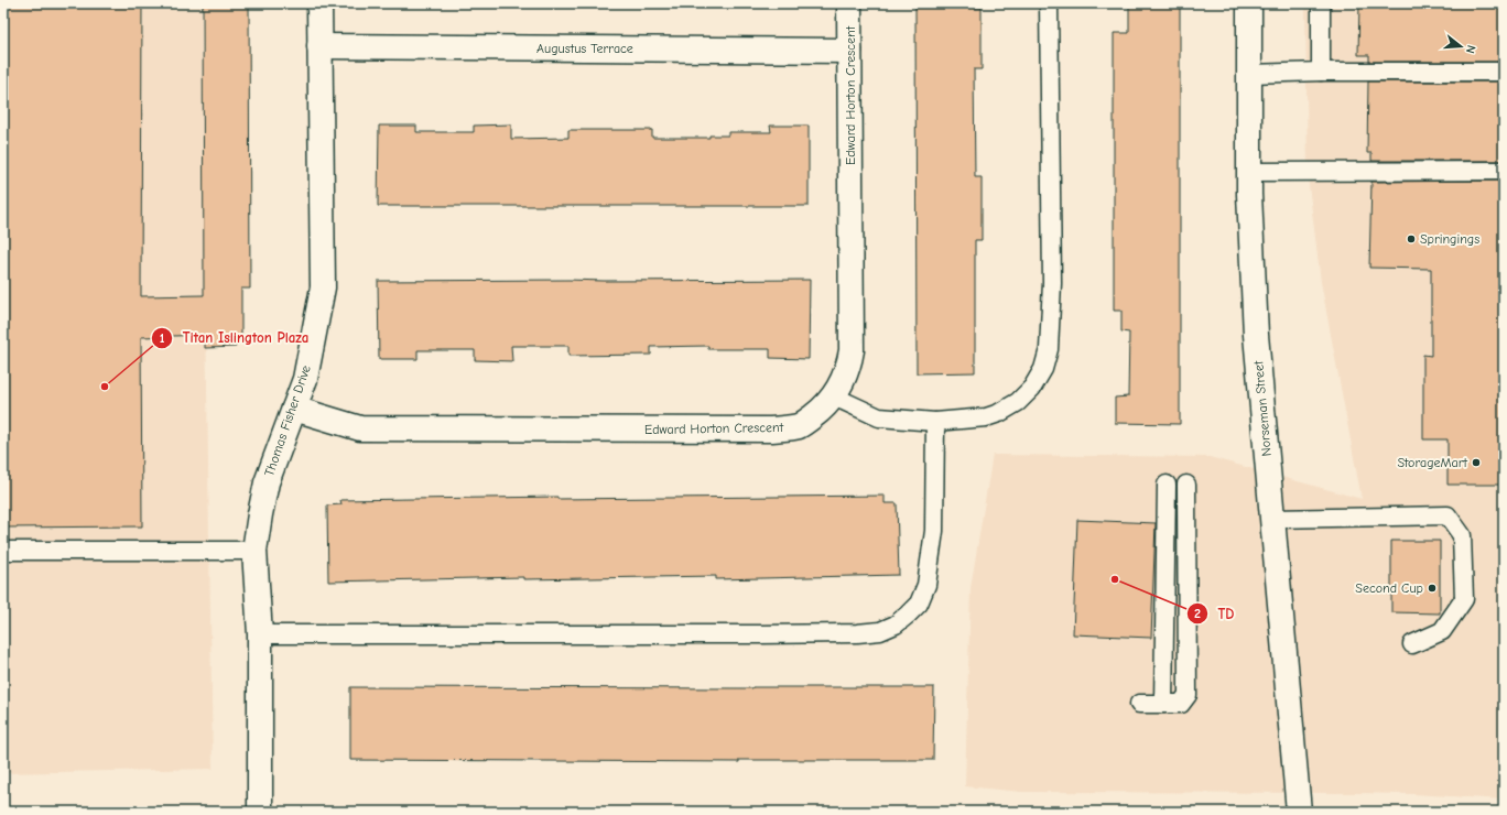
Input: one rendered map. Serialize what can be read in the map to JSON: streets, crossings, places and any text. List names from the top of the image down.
{
  "streets": {
    "street": [
      "Augustus Terrace",
      "Edward Horton Crescent",
      "Norseman Street",
      "Thomas Fisher Drive"
    ]
  },
  "crossings": [
    ["Augustus Terrace", "Edward Horton Crescent"],
    ["Augustus Terrace", "Thomas Fisher Drive"],
    ["Edward Horton Crescent", "Thomas Fisher Drive"]
  ],
  "places": [
    "Springings",
    "Titan Islington Plaza",
    "StorageMart",
    "TD",
    "Second Cup"
  ],
  "north": "right"
}
